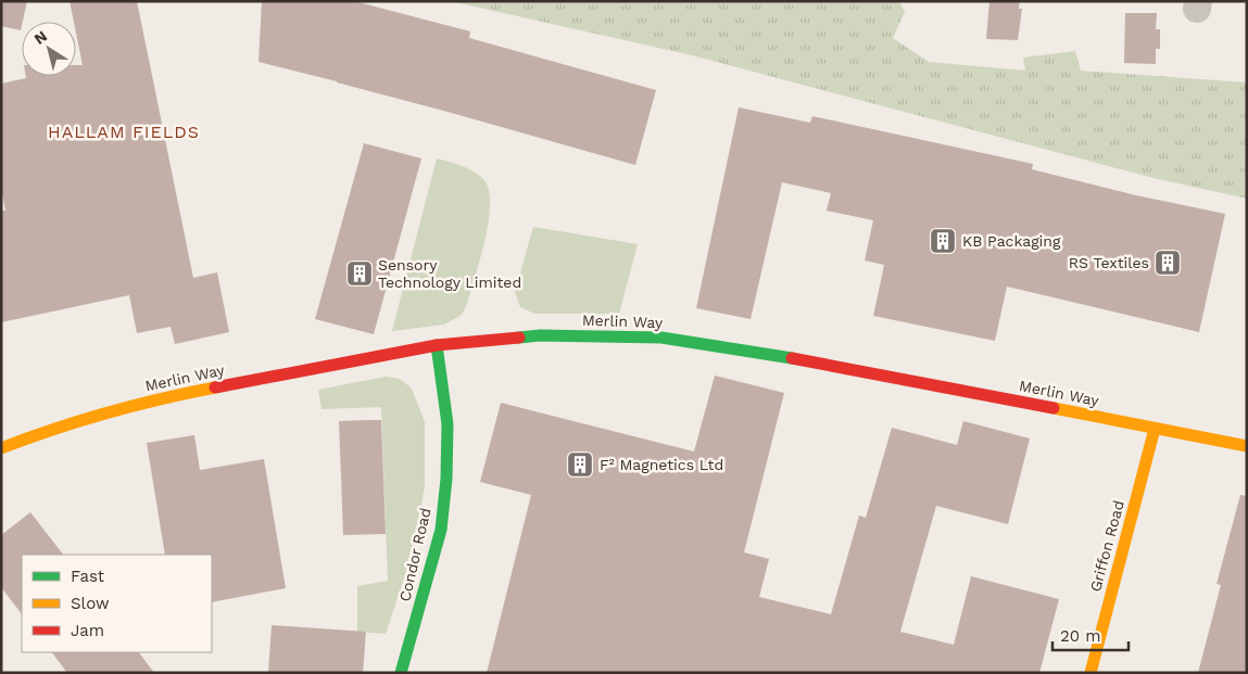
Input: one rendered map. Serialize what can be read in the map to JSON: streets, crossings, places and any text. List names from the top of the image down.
{
  "streets": {
    "street": ["Merlin Way", "Griffon Road", "Condor Road"]
  },
  "crossings": [
    ["Merlin Way", "Griffon Road"],
    ["Merlin Way", "Condor Road"]
  ],
  "districts": ["HALLAM FIELDS"],
  "places": {
    "building": [
      "KB Packaging",
      "RS Textiles",
      "Sensory Technology Limited",
      "F² Magnetics Ltd"
    ]
  },
  "legend": ["Fast", "Slow", "Jam"],
  "scale_bar": "20 m",
  "north": "top left"
}
